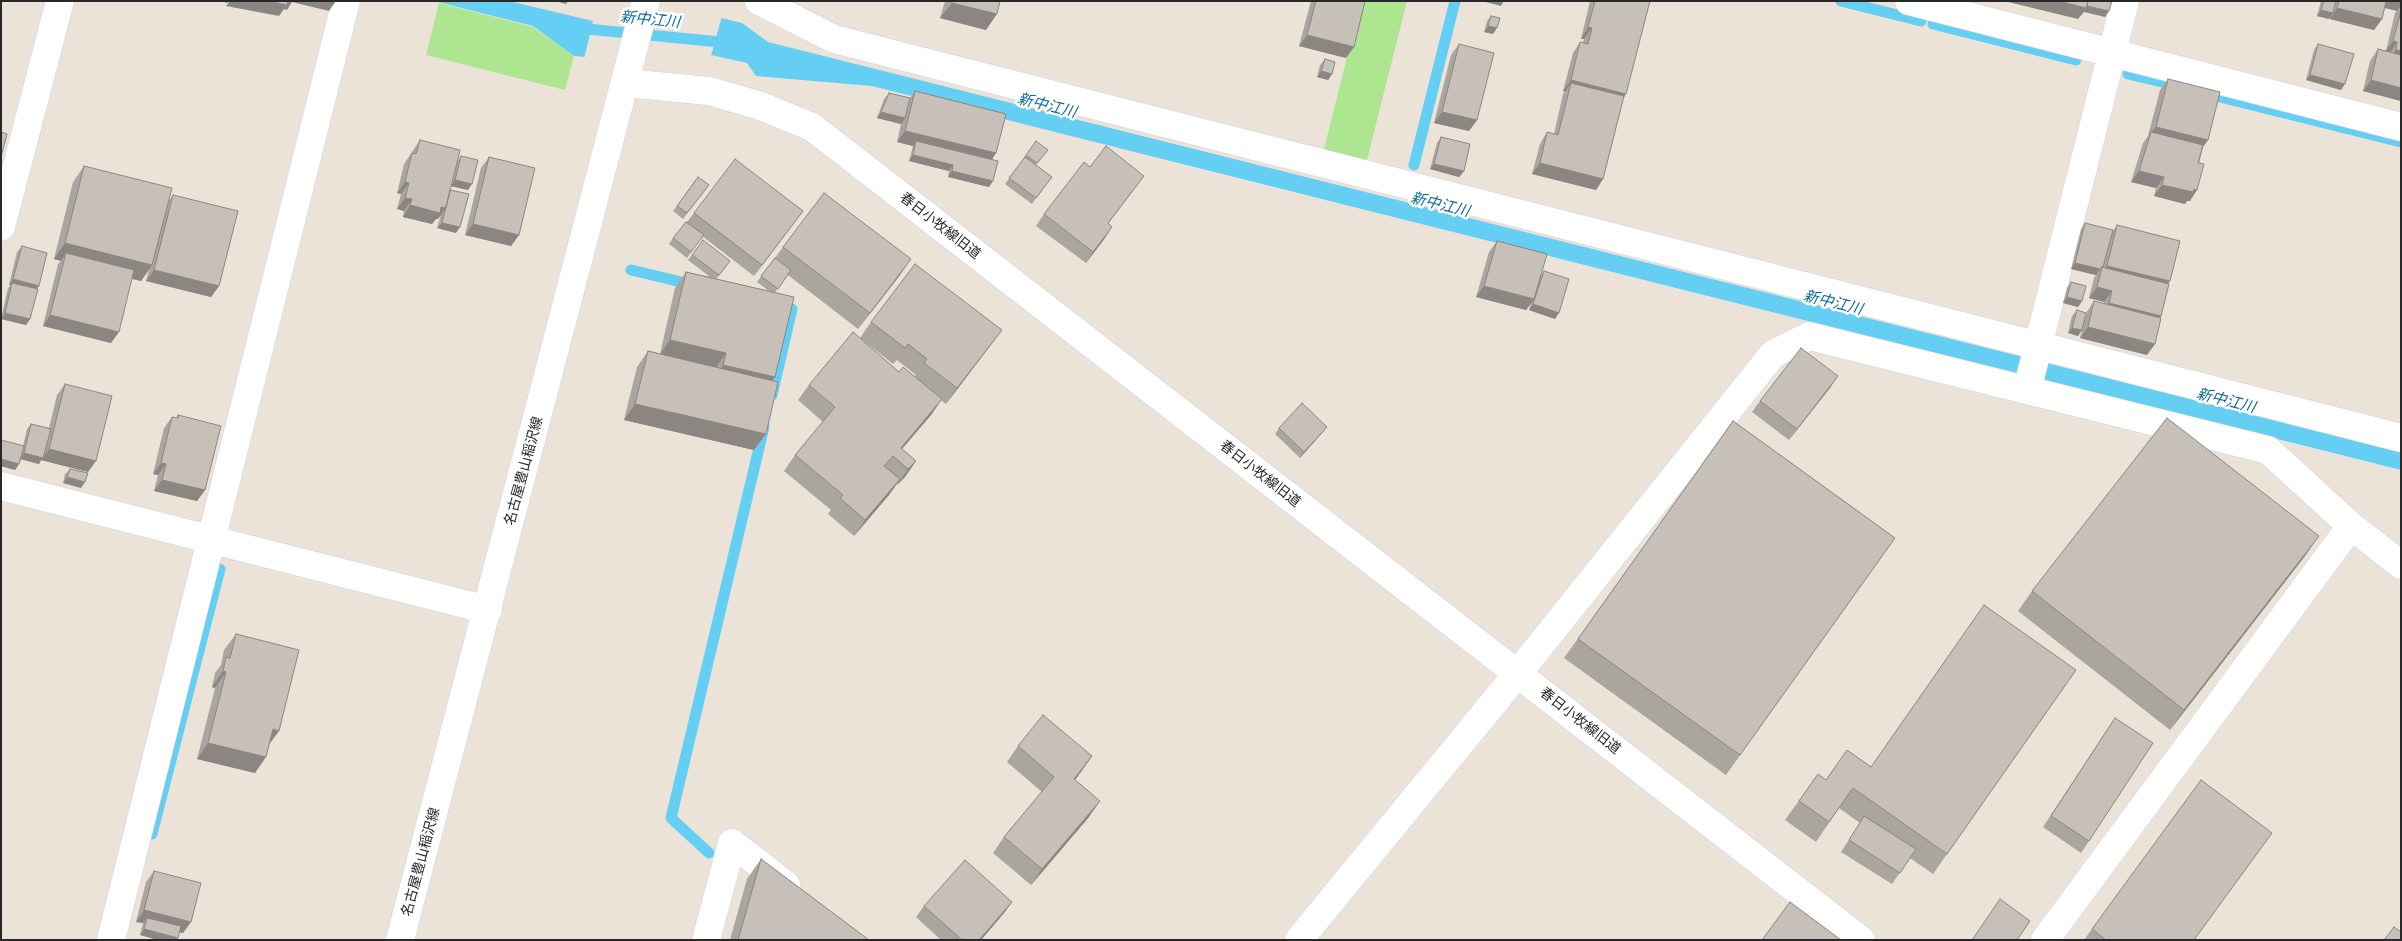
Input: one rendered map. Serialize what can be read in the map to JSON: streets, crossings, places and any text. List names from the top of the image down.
{
  "streets": {
    "street": ["春日小牧線旧道", "名古屋豊山稲沢線"]
  },
  "crossings": [
    ["春日小牧線旧道", "名古屋豊山稲沢線"]
  ],
  "water": ["新中江川"]
}
